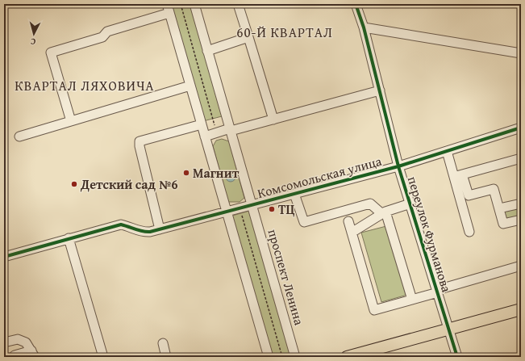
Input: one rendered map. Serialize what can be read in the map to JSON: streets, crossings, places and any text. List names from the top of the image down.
{
  "streets": {
    "street": ["Комсомольская улица", "переулок Фурманова", "проспект Ленина"]
  },
  "crossings": [
    ["Комсомольская улица", "переулок Фурманова"],
    ["Комсомольская улица", "проспект Ленина"]
  ],
  "districts": ["60-Й КВАРТАЛ", "КВАРТАЛ ЛЯХОВИЧА"],
  "places": ["Магнит", "Детский сад №6", "ТЦ"],
  "north": "bottom"
}
